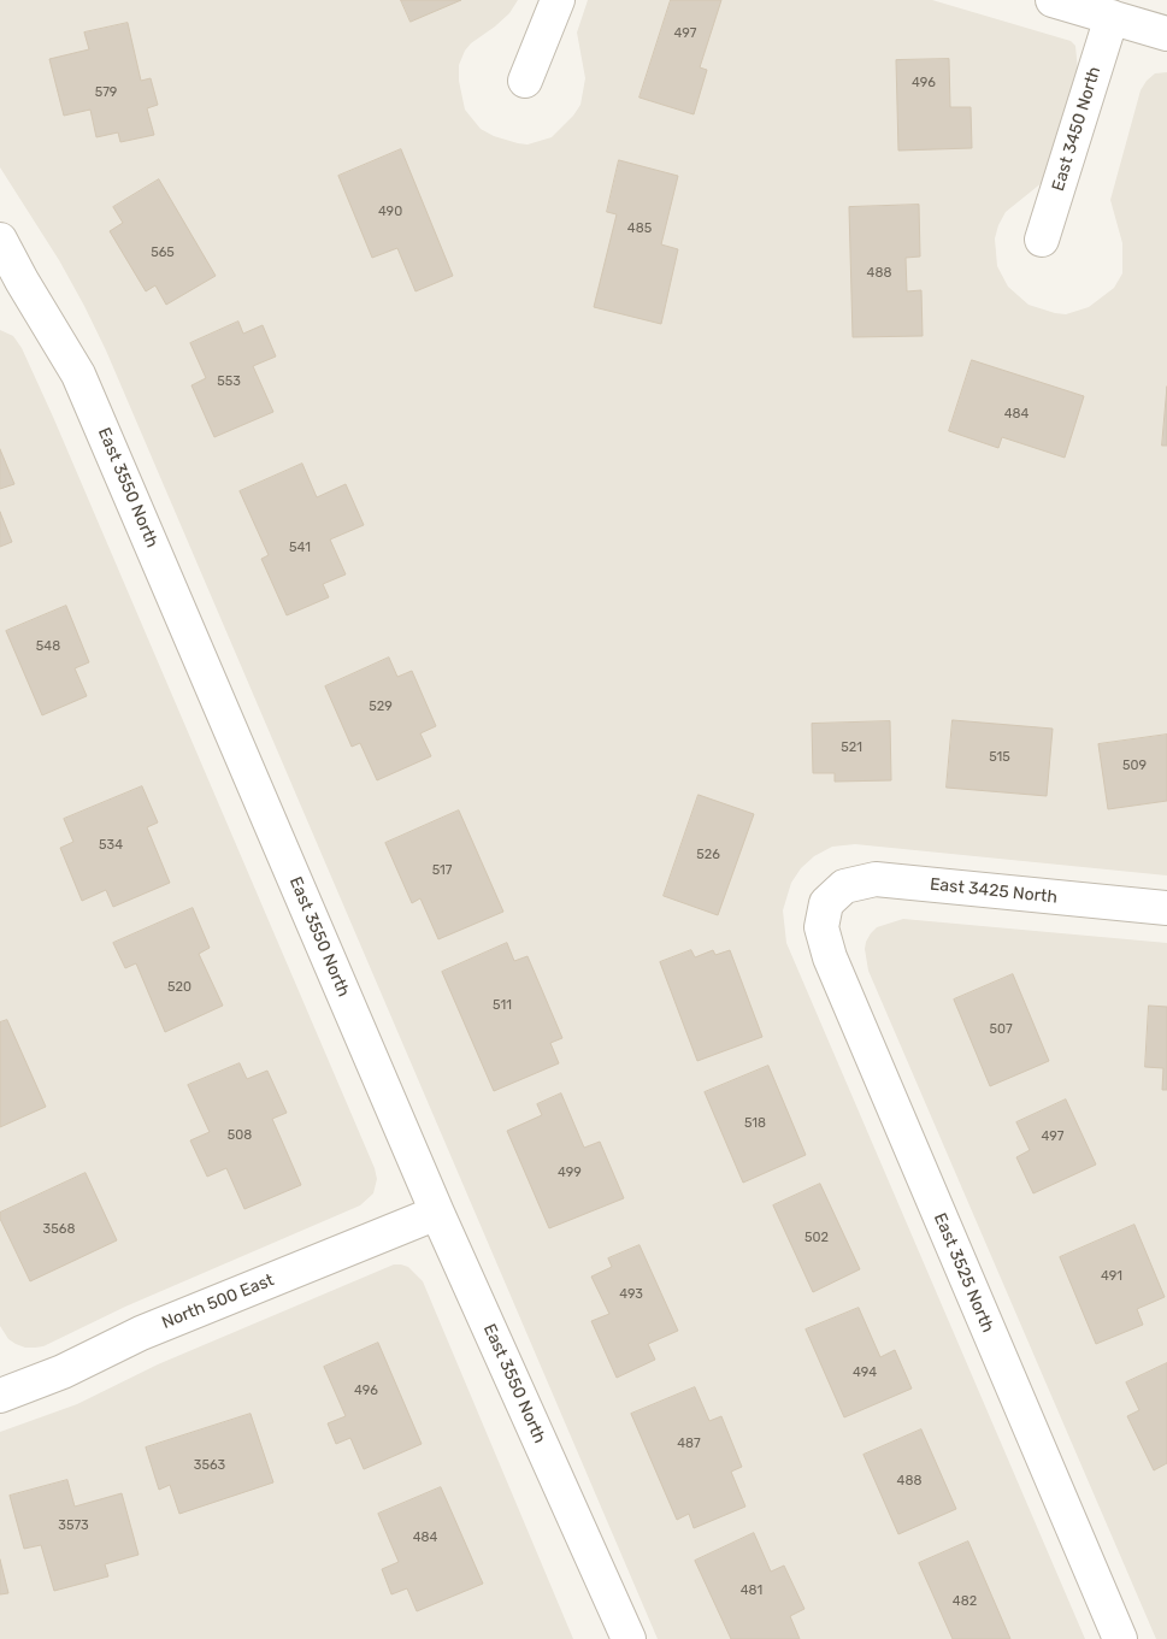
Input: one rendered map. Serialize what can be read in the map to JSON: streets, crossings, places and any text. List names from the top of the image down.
{
  "streets": {
    "street": [
      "East 3450 North",
      "East 3550 North",
      "East 3425 North",
      "East 3525 North",
      "North 500 East"
    ]
  },
  "crossings": [
    ["East 3550 North", "North 500 East"],
    ["East 3425 North", "East 3525 North"]
  ],
  "house_numbers": [
    "497",
    "496",
    "579",
    "490",
    "485",
    "565",
    "488",
    "553",
    "484",
    "541",
    "548",
    "529",
    "521",
    "515",
    "509",
    "534",
    "526",
    "517",
    "520",
    "511",
    "507",
    "518",
    "508",
    "497",
    "499",
    "3568",
    "502",
    "491",
    "493",
    "494",
    "496",
    "487",
    "3563",
    "488",
    "3573",
    "484",
    "481",
    "482"
  ]
}
